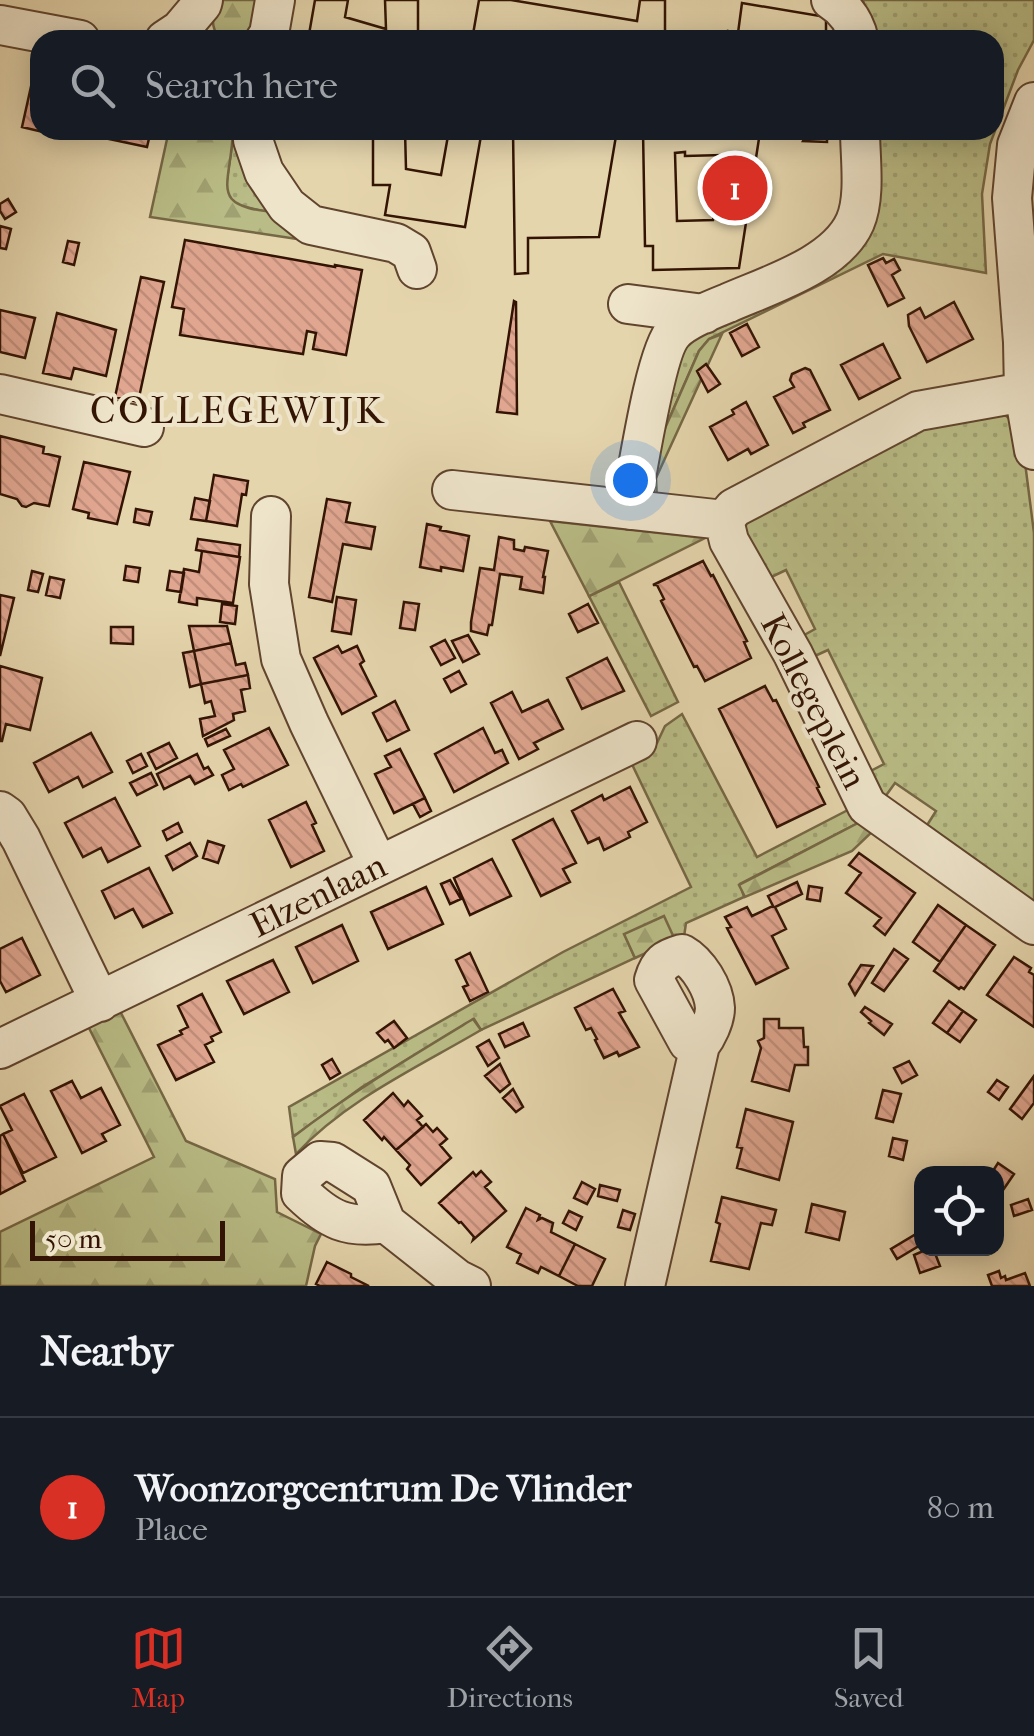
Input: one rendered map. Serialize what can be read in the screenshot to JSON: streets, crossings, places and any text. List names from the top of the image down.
{
  "streets": {
    "street": ["Kollegeplein", "Elzenlaan"]
  },
  "districts": ["COLLEGEWIJK"],
  "scale_bar": "50 m",
  "page": {
    "search": "Search here",
    "pins": "1",
    "scale": "50 m",
    "heading": "Nearby",
    "list": [
      {
        "mark": "1",
        "name": "Woonzorgcentrum De Vlinder",
        "note": "Place",
        "value": "80 m"
      }
    ],
    "nav": ["Map", "Directions", "Saved"]
  }
}
